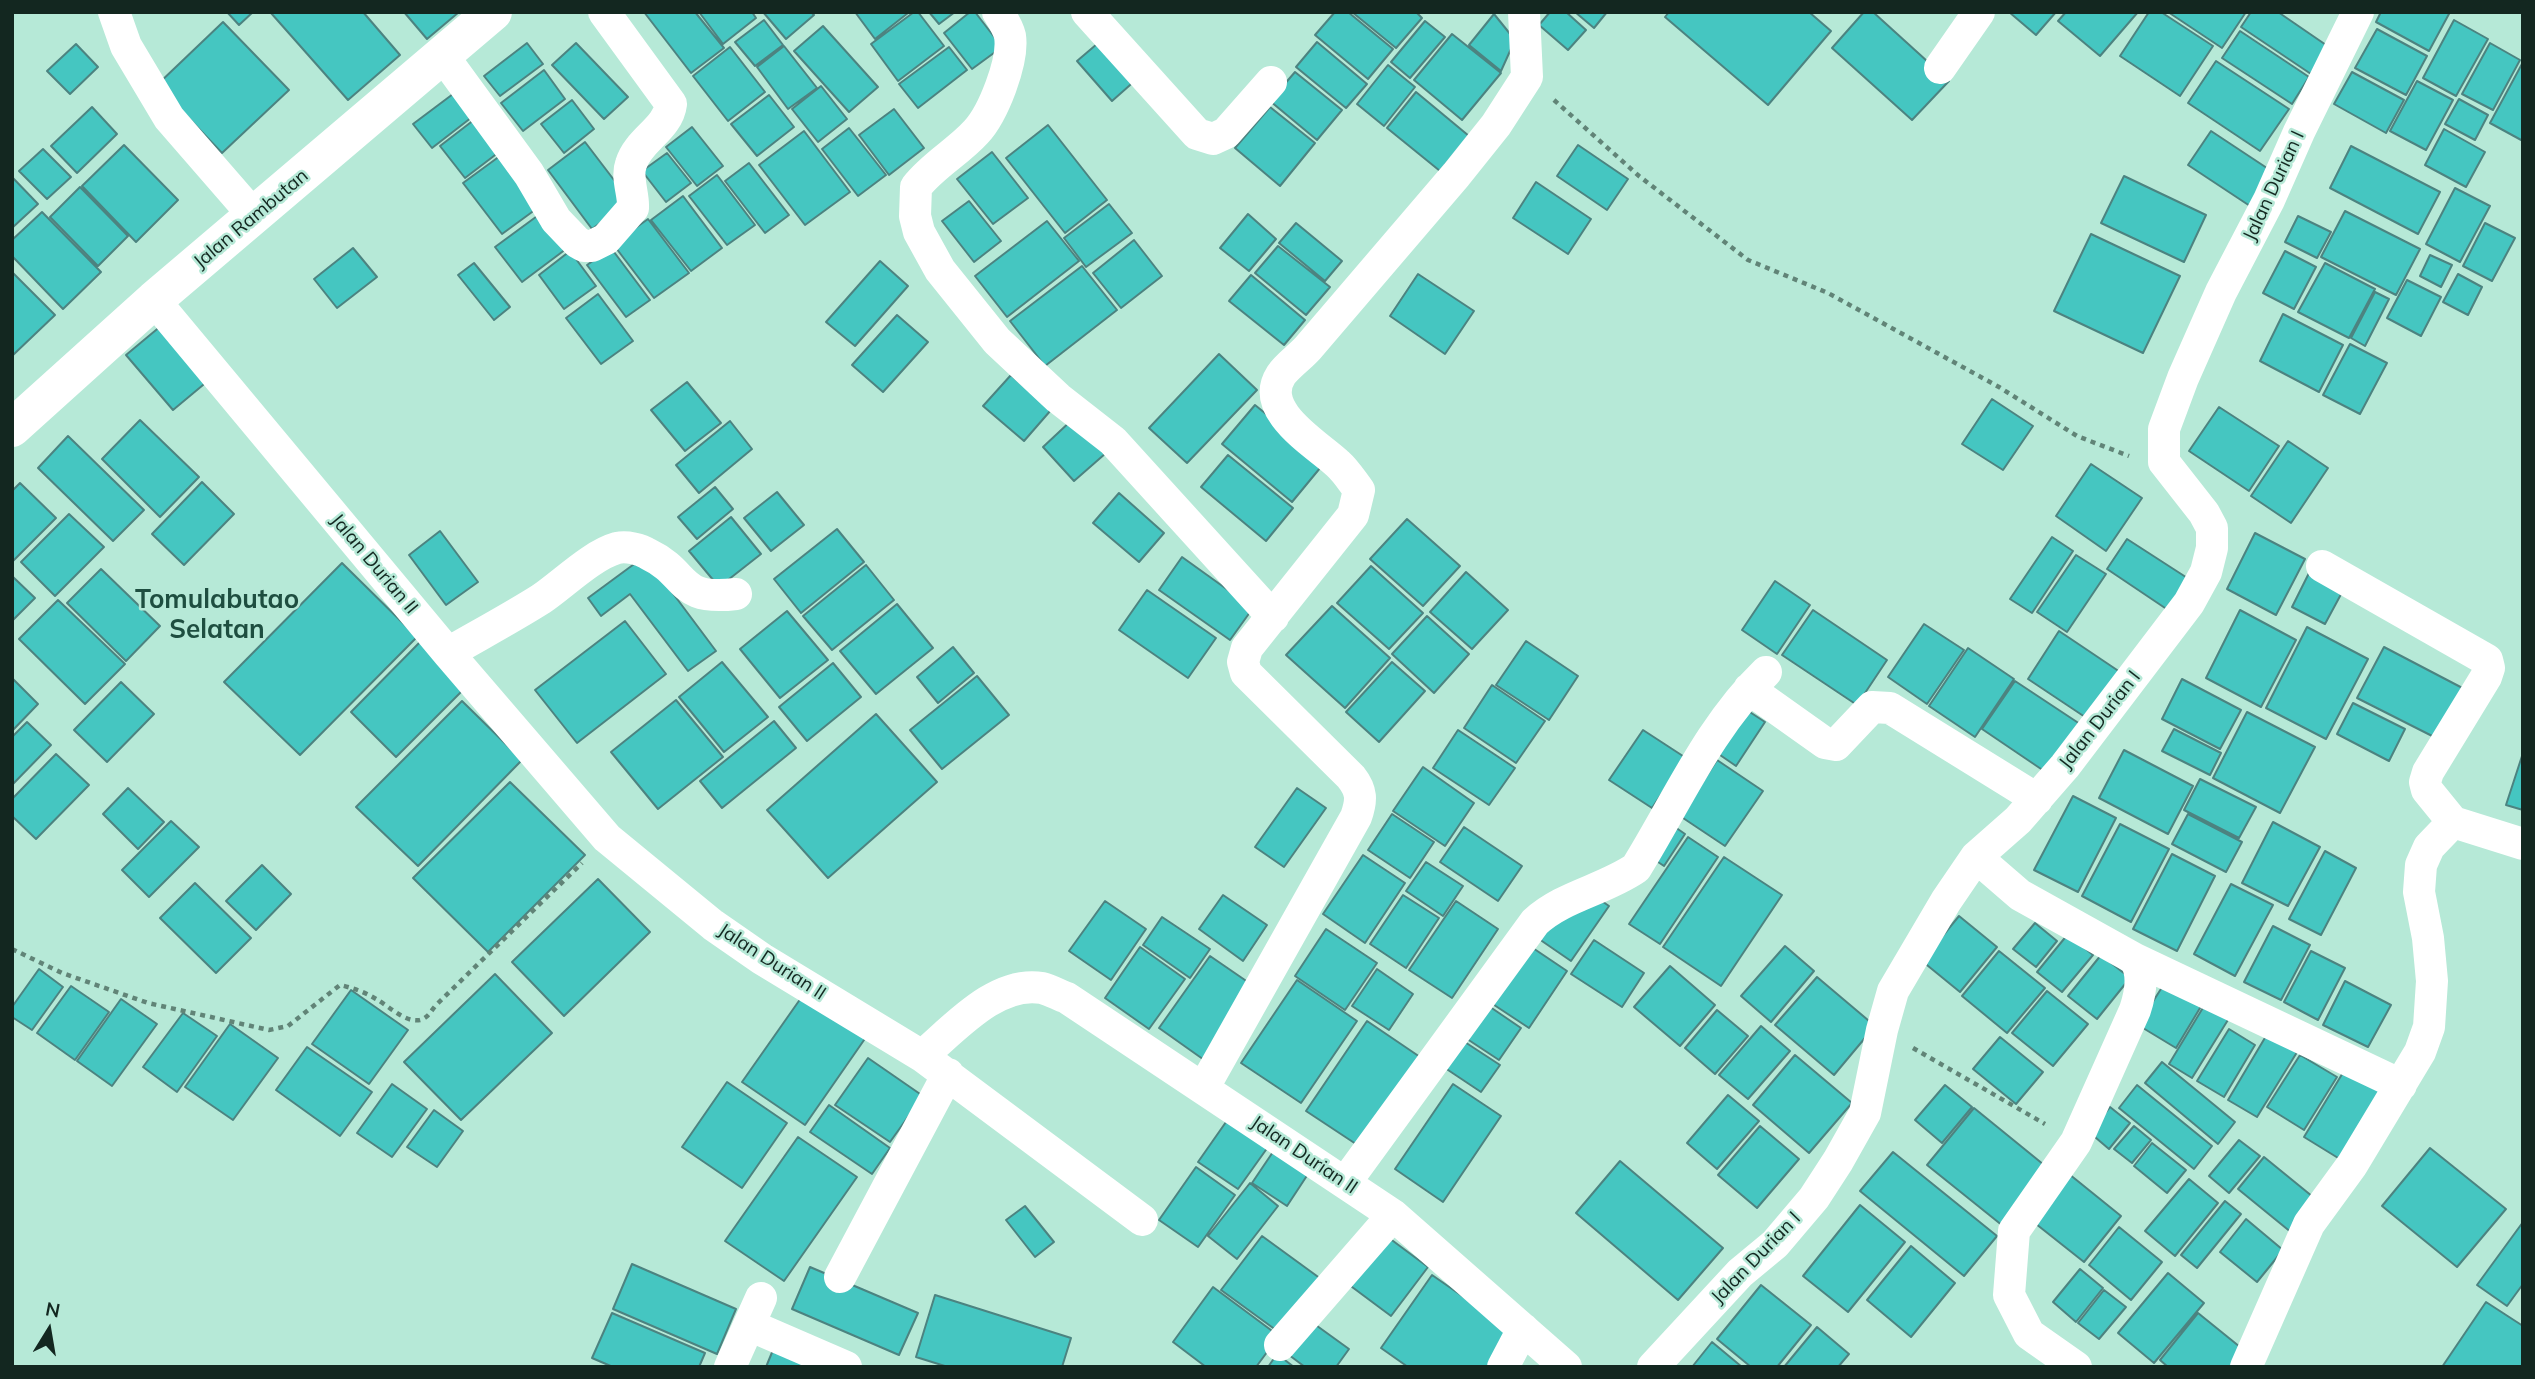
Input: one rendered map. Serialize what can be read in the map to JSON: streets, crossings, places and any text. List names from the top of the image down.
{
  "streets": {
    "street": ["Jalan Durian I", "Jalan Rambutan", "Jalan Durian II"]
  },
  "crossings": [
    ["Jalan Rambutan", "Jalan Durian II"]
  ],
  "districts": ["Tomulabutao Selatan"],
  "north": "top"
}
